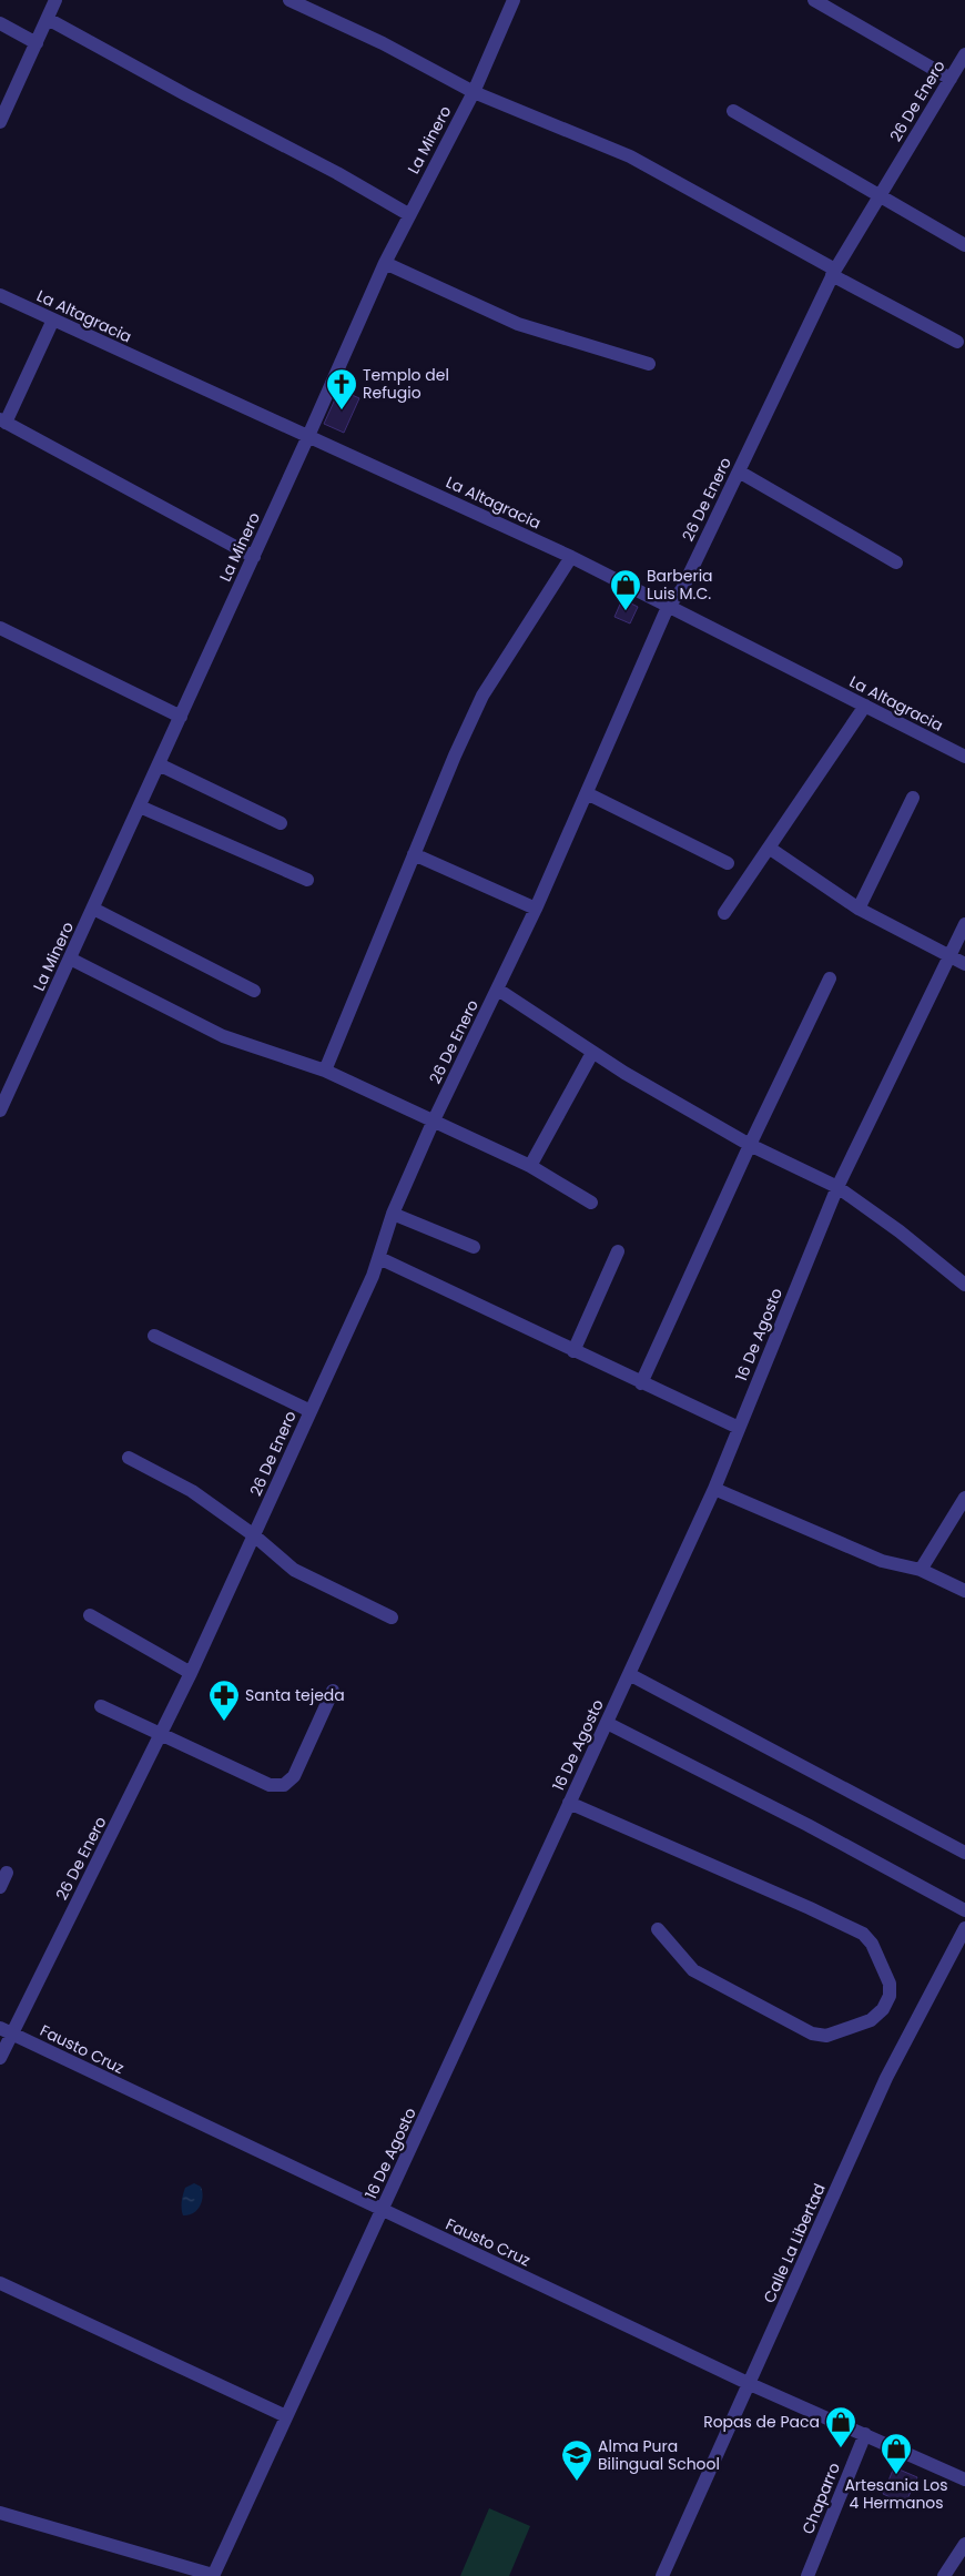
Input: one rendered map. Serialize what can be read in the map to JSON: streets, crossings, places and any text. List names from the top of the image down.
{
  "streets": {
    "street": [
      "26 De Enero",
      "La Minero",
      "La Altagracia",
      "16 De Agosto",
      "Fausto Cruz",
      "Calle La Libertad",
      "Chaparro"
    ]
  },
  "crossings": [
    ["26 De Enero", "La Altagracia"],
    ["26 De Enero", "Fausto Cruz"],
    ["La Minero", "La Altagracia"],
    ["16 De Agosto", "Fausto Cruz"],
    ["Fausto Cruz", "Calle La Libertad"],
    ["Fausto Cruz", "Chaparro"]
  ],
  "places": {
    "church": ["Templo del Refugio"],
    "shop": ["Barberia Luis M.C.", "Ropas de Paca", "Artesania Los 4 Hermanos"],
    "pharmacy": ["Santa tejeda"],
    "school or university": ["Alma Pura Bilingual School"]
  }
}
